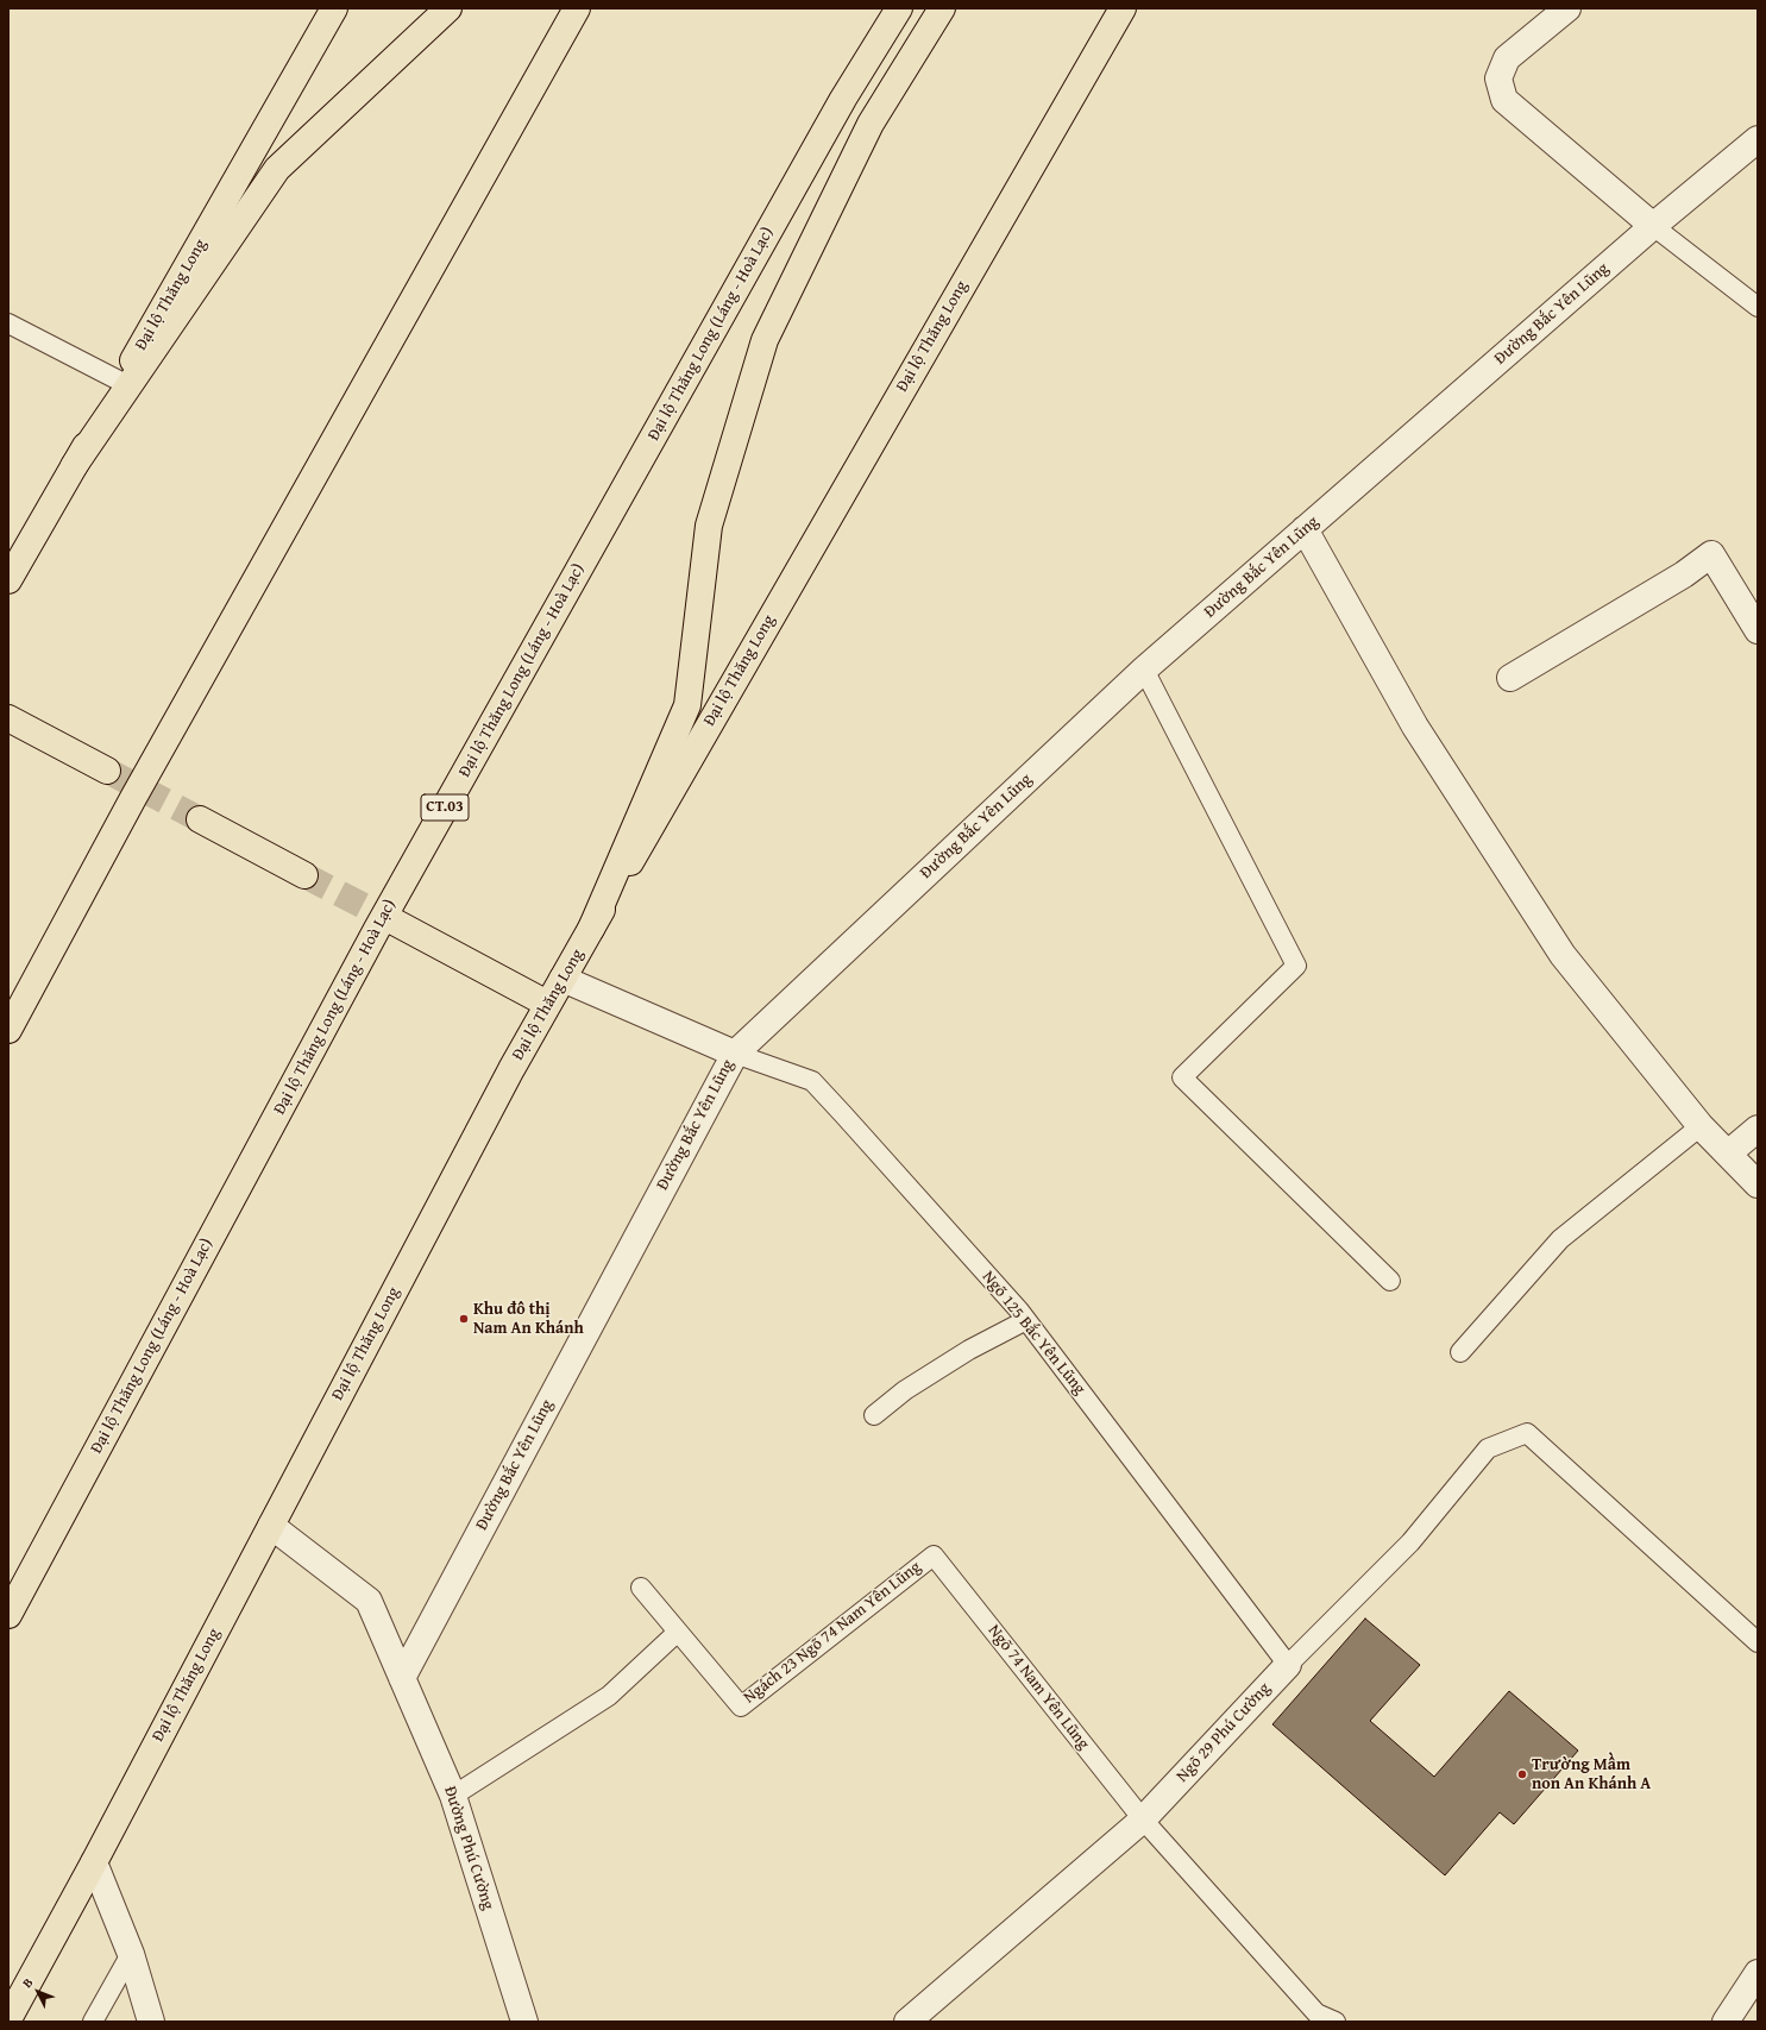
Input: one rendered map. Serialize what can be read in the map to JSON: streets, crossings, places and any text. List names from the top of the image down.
{
  "streets": {
    "main road": ["Đại lộ Thăng Long", "Đại lộ Thăng Long (Láng - Hoà Lạc)", "CT.03"],
    "street": ["Đường Bắc Yên Lũng", "Ngõ 29 Phú Cường", "Đường Phú Cường"],
    "lane": ["Ngõ 125 Bắc Yên Lũng", "Ngách 23 Ngõ 74 Nam Yên Lũng", "Ngõ 74 Nam Yên Lũng"]
  },
  "crossings": [
    ["Đại lộ Thăng Long", "Đường Phú Cường"],
    ["Đường Bắc Yên Lũng", "Ngõ 125 Bắc Yên Lũng"],
    ["Đường Bắc Yên Lũng", "Đường Phú Cường"],
    ["Ngõ 125 Bắc Yên Lũng", "Ngõ 29 Phú Cường"],
    ["Ngách 23 Ngõ 74 Nam Yên Lũng", "Ngõ 74 Nam Yên Lũng"],
    ["Ngõ 74 Nam Yên Lũng", "Ngõ 29 Phú Cường"]
  ],
  "places": ["Khu đô thị Nam An Khánh", "Trường Mầm non An Khánh A"],
  "north": "top left"
}
